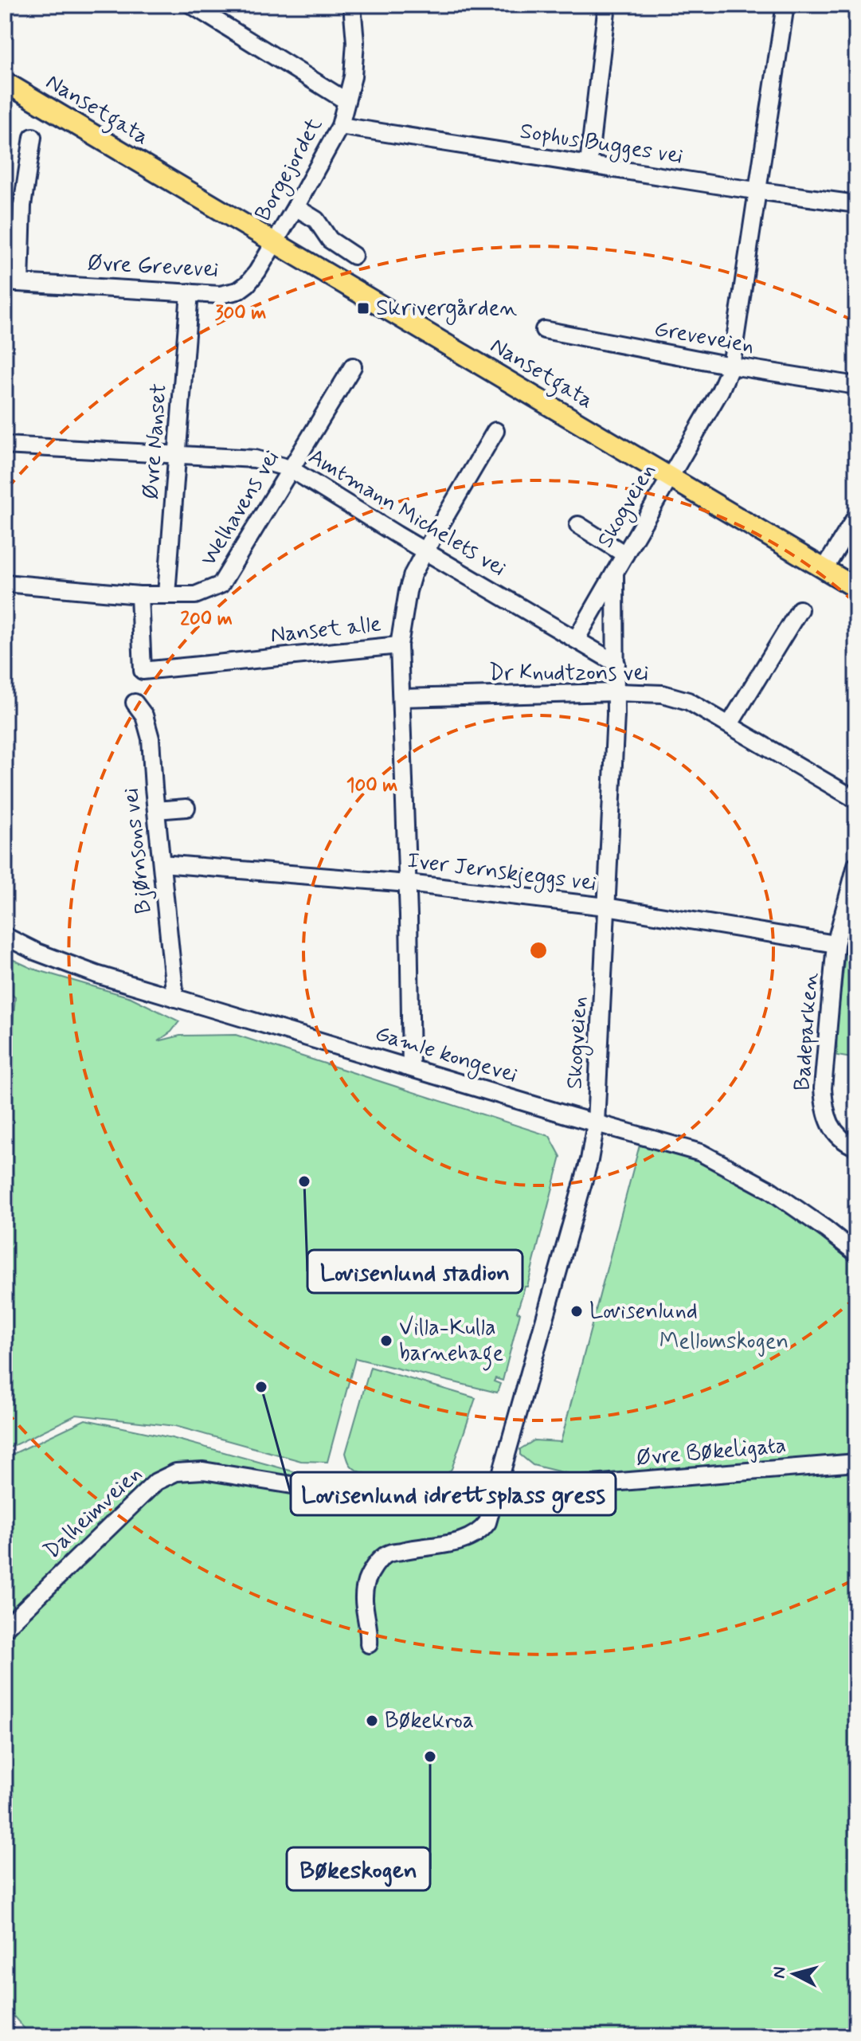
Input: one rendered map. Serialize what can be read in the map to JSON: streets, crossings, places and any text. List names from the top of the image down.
{
  "streets": {
    "main road": ["Nansetgata"],
    "street": [
      "Sophus Bugges vei",
      "Borgejordet",
      "Øvre Grevevei",
      "Greveveien",
      "Øvre Nanset",
      "Skogveien",
      "Welhavens vei",
      "Amtmann Michelets vei",
      "Nanset alle",
      "Dr Knudtzons vei",
      "Bjørnsons vei",
      "Iver Jernskjeggs vei",
      "Badeparken",
      "Gamle kongevei",
      "Øvre Bøkeligata",
      "Dalheimveien"
    ]
  },
  "crossings": [
    ["Nansetgata", "Borgejordet"],
    ["Nansetgata", "Øvre Grevevei"],
    ["Nansetgata", "Skogveien"],
    ["Sophus Bugges vei", "Borgejordet"],
    ["Sophus Bugges vei", "Skogveien"],
    ["Borgejordet", "Øvre Grevevei"],
    ["Øvre Grevevei", "Øvre Nanset"],
    ["Greveveien", "Skogveien"],
    ["Øvre Nanset", "Welhavens vei"],
    ["Øvre Nanset", "Amtmann Michelets vei"],
    ["Skogveien", "Amtmann Michelets vei"],
    ["Skogveien", "Dr Knudtzons vei"],
    ["Skogveien", "Iver Jernskjeggs vei"],
    ["Skogveien", "Gamle kongevei"],
    ["Skogveien", "Øvre Bøkeligata"],
    ["Skogveien", "Dalheimveien"],
    ["Welhavens vei", "Amtmann Michelets vei"],
    ["Welhavens vei", "Nanset alle"],
    ["Bjørnsons vei", "Iver Jernskjeggs vei"],
    ["Bjørnsons vei", "Gamle kongevei"],
    ["Iver Jernskjeggs vei", "Badeparken"],
    ["Øvre Bøkeligata", "Dalheimveien"]
  ],
  "parks": ["Mellomskogen"],
  "places": {
    "transit": ["Skrivergården"],
    "other": [
      "Lovisenlund stadion",
      "Lovisenlund",
      "Villa-Kulla barnehage",
      "Lovisenlund idrettsplass gress",
      "Bøkekroa",
      "Bøkeskogen"
    ]
  },
  "north": "left",
  "rings": ["300 m", "200 m", "100 m"]
}
